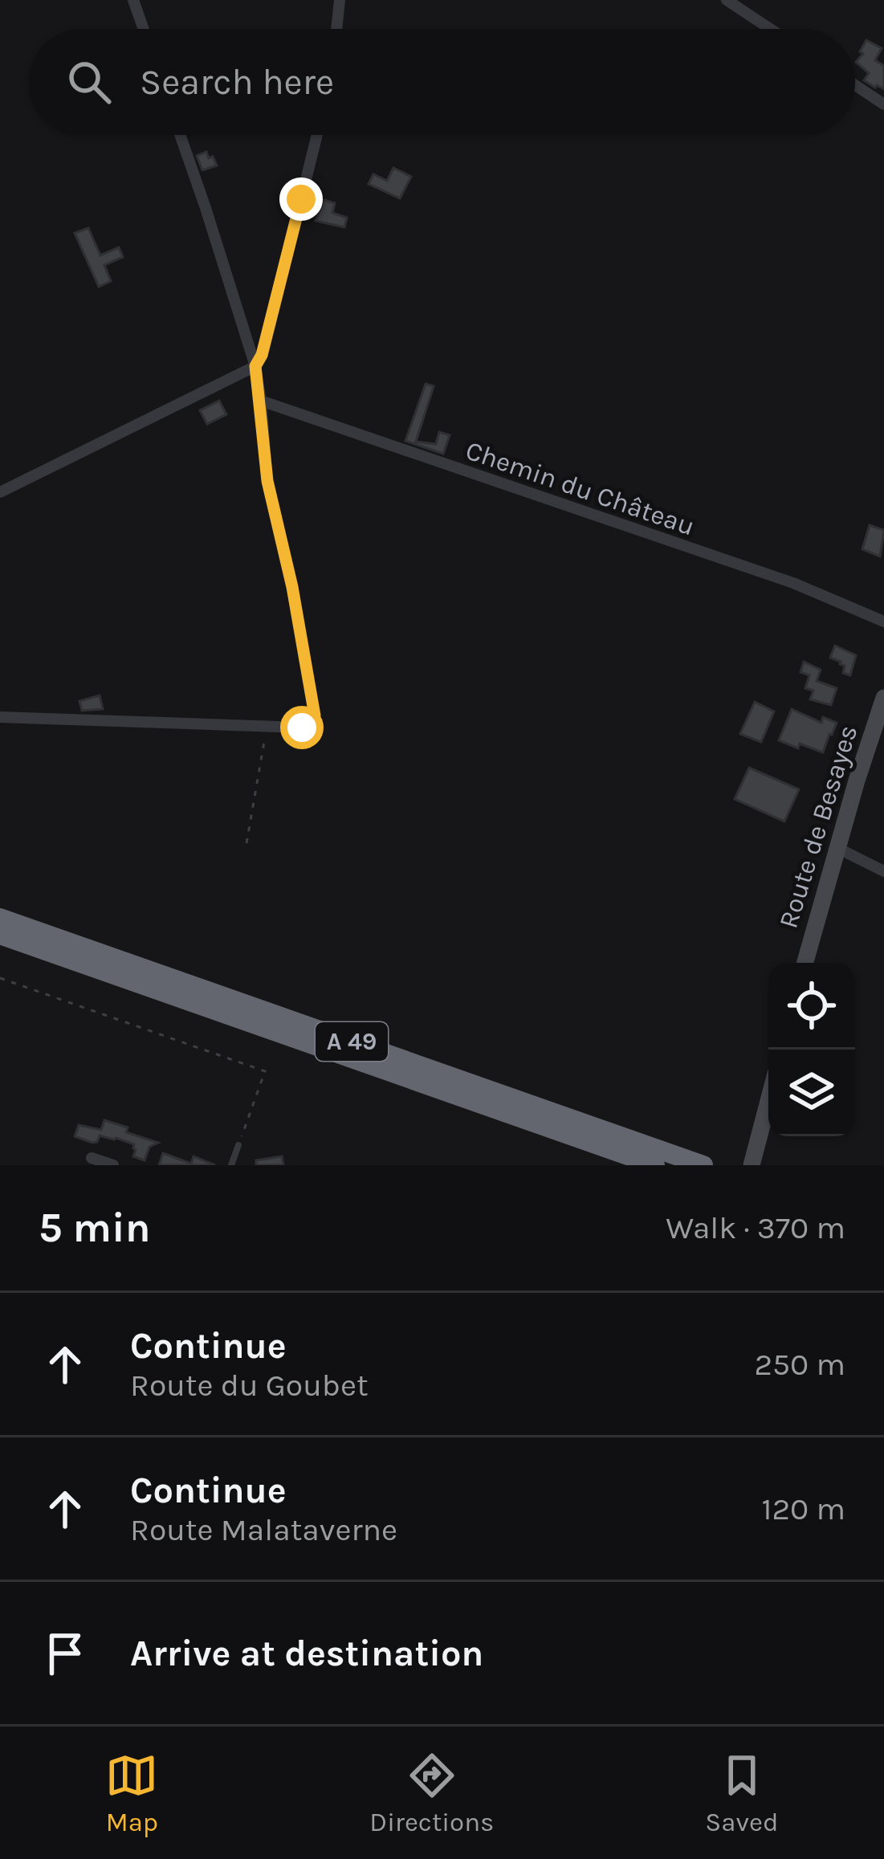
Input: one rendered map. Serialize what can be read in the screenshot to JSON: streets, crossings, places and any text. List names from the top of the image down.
{
  "streets": {
    "highway": ["A 49"],
    "street": ["Chemin du Château", "Route de Besayes"]
  },
  "page": {
    "search": "Search here",
    "heading": ["5 min", "Walk · 370 m"],
    "list": [
      ["Continue", "Route du Goubet", "250 m"],
      ["Continue", "Route Malataverne", "120 m"],
      "Arrive at destination"
    ],
    "nav": ["Map", "Directions", "Saved"]
  }
}
